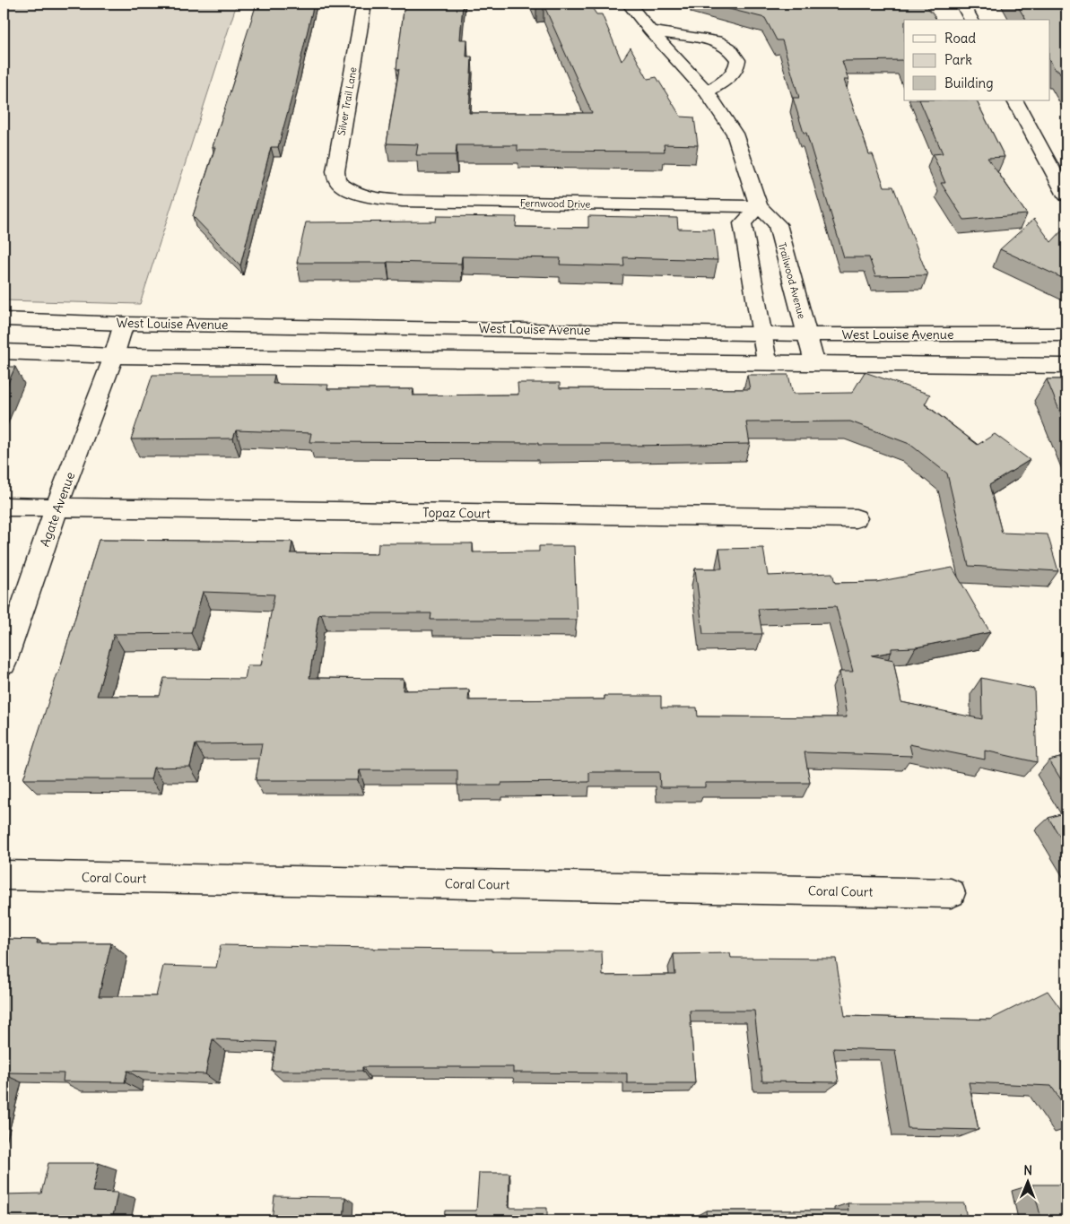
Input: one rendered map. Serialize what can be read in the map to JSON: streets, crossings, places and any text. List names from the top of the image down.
{
  "streets": {
    "street": [
      "Silver Trail Lane",
      "Fernwood Drive",
      "Trailwood Avenue",
      "West Louise Avenue",
      "Agate Avenue",
      "Topaz Court",
      "Coral Court"
    ]
  },
  "crossings": [
    ["Silver Trail Lane", "Fernwood Drive"],
    ["Fernwood Drive", "Trailwood Avenue"],
    ["Trailwood Avenue", "West Louise Avenue"],
    ["West Louise Avenue", "Agate Avenue"],
    ["Agate Avenue", "Topaz Court"]
  ],
  "legend": ["Road", "Park", "Building"],
  "north": "top"
}
